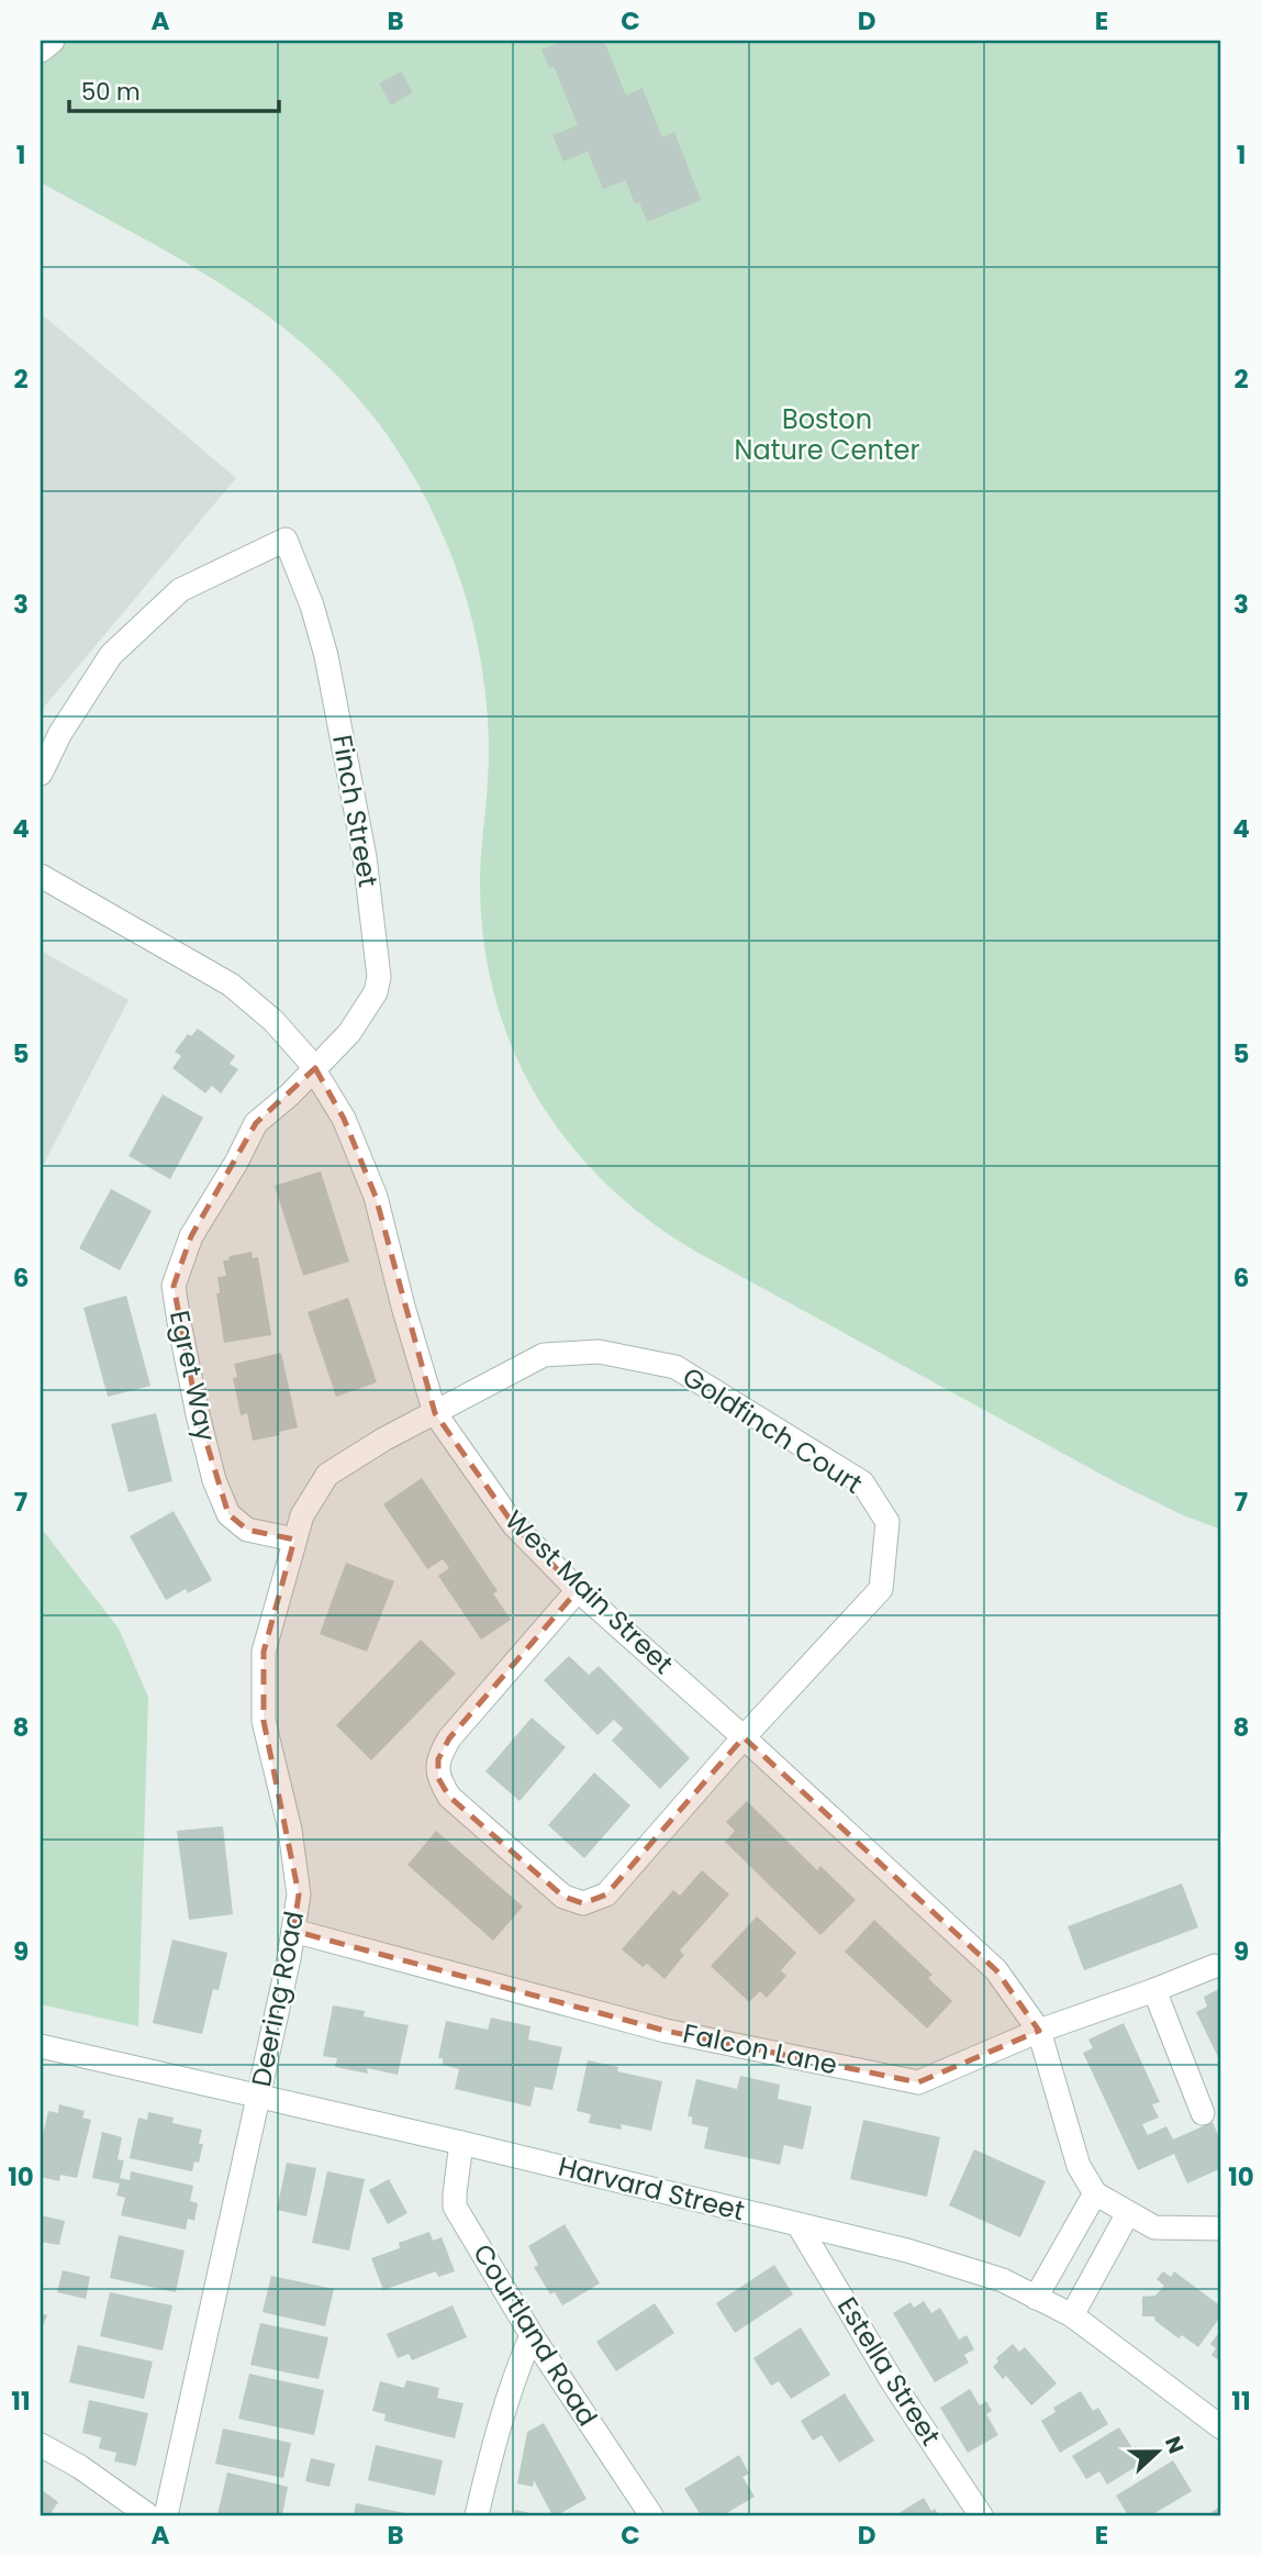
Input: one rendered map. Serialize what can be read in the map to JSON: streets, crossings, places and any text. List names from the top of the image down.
{
  "streets": {
    "street": [
      "Finch Street",
      "Egret Way",
      "Goldfinch Court",
      "West Main Street",
      "Deering Road",
      "Falcon Lane",
      "Harvard Street",
      "Courtland Road",
      "Estella Street"
    ]
  },
  "crossings": [
    ["Finch Street", "Egret Way"],
    ["Finch Street", "West Main Street"],
    ["Egret Way", "West Main Street"],
    ["Egret Way", "Deering Road"],
    ["Goldfinch Court", "West Main Street"],
    ["Goldfinch Court", "Deering Road"],
    ["West Main Street", "Deering Road"],
    ["West Main Street", "Falcon Lane"],
    ["Deering Road", "Falcon Lane"],
    ["Deering Road", "Harvard Street"],
    ["Harvard Street", "Courtland Road"],
    ["Harvard Street", "Estella Street"]
  ],
  "parks": ["Boston Nature Center"],
  "scale_bar": "50 m",
  "north": "right",
  "grid": {
    "columns": [
      "A",
      "B",
      "C",
      "D",
      "E"
    ],
    "rows": [
      "1",
      "2",
      "3",
      "4",
      "5",
      "6",
      "7",
      "8",
      "9",
      "10",
      "11"
    ]
  }
}
